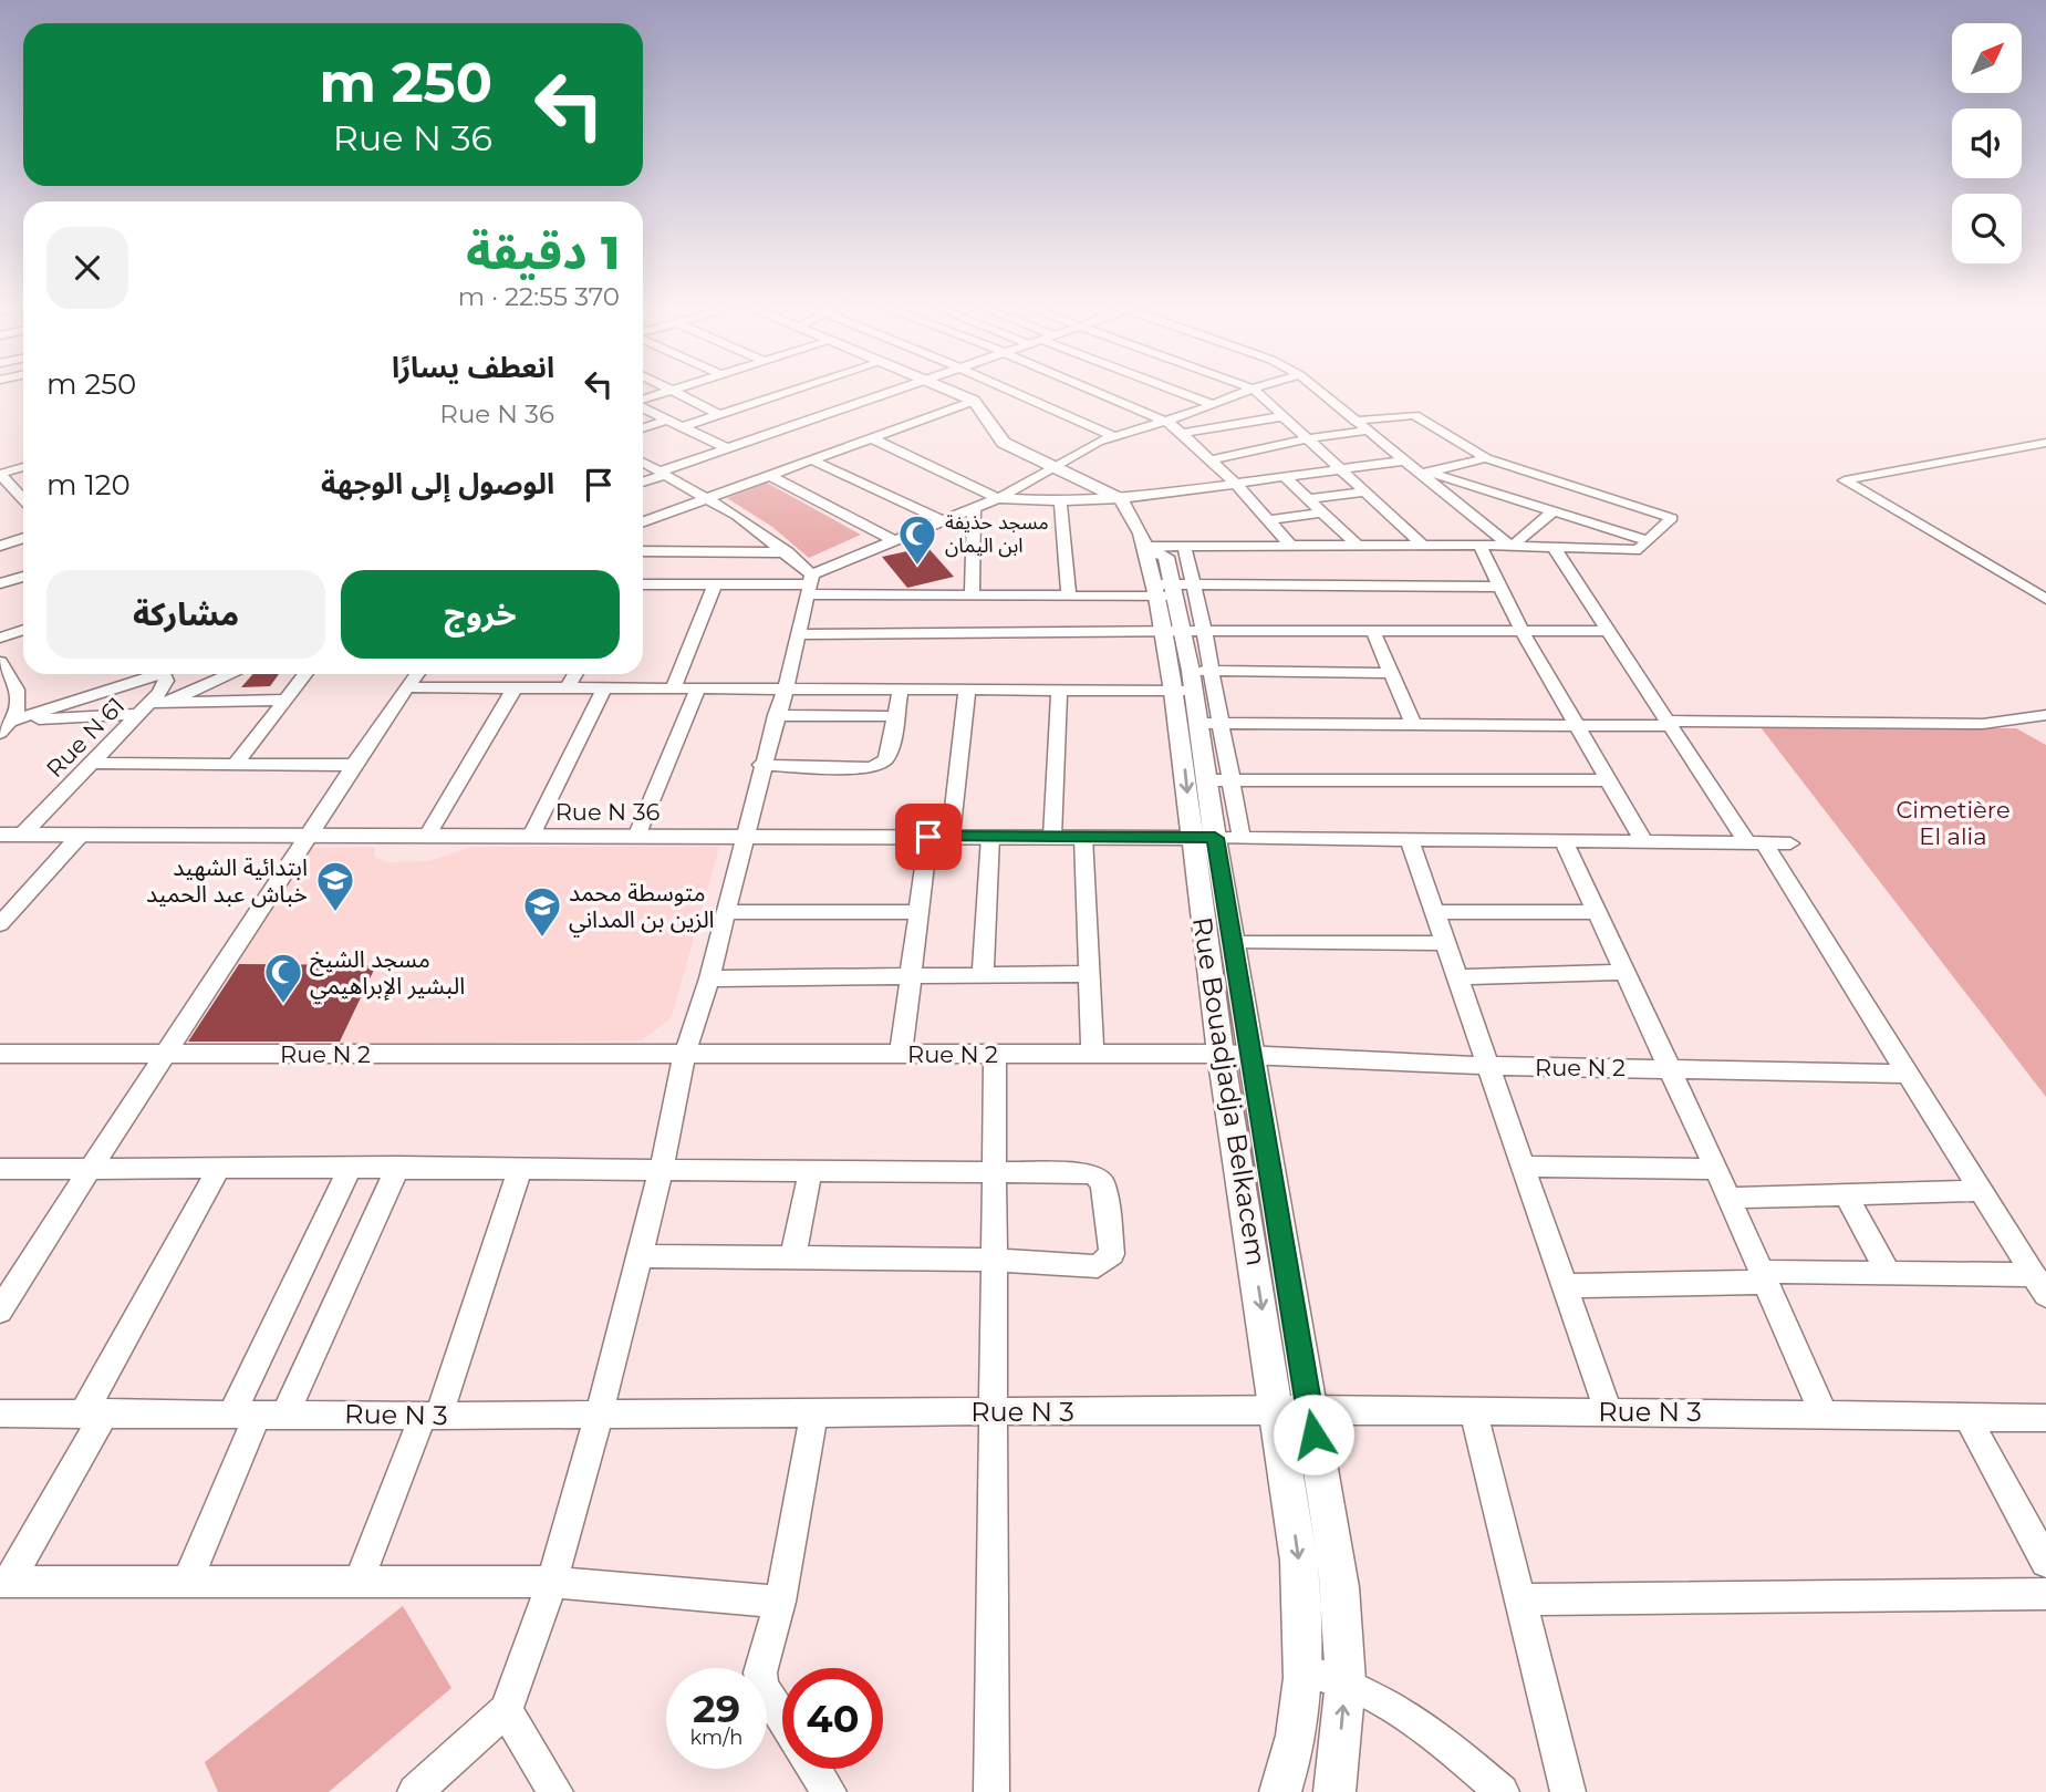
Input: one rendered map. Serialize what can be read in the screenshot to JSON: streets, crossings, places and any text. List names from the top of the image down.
{
  "streets": {
    "street": [
      "Rue N 61",
      "Rue N 36",
      "Rue N 2",
      "Rue Bouadjadja Belkacem",
      "Rue N 3"
    ]
  },
  "crossings": [
    ["Rue N 61", "Rue N 36"],
    ["Rue N 36", "Rue Bouadjadja Belkacem"],
    ["Rue N 2", "Rue Bouadjadja Belkacem"],
    ["Rue Bouadjadja Belkacem", "Rue N 3"]
  ],
  "parks": ["Cimetière El alia"],
  "places": {
    "mosque": ["مسجد حذيفة ابن اليمان", "مسجد الشيخ البشير الإبراهيمي"],
    "school or university": ["ابتدائية الشهيد خباش عبد الحميد", "متوسطة محمد الزين بن المداني"]
  },
  "north": "top right",
  "page": {
    "turn": ["250 m", "Rue N 36"],
    "heading": ["1 دقيقة", "370 m · 22:55"],
    "list": [
      {
        "name": "انعطف يسارًا",
        "note": "Rue N 36",
        "value": "250 m"
      },
      {
        "name": "الوصول إلى الوجهة",
        "value": "120 m"
      }
    ],
    "buttons": ["خروج", "مشاركة"],
    "speed": "29 km/h",
    "limit": "40"
  }
}
